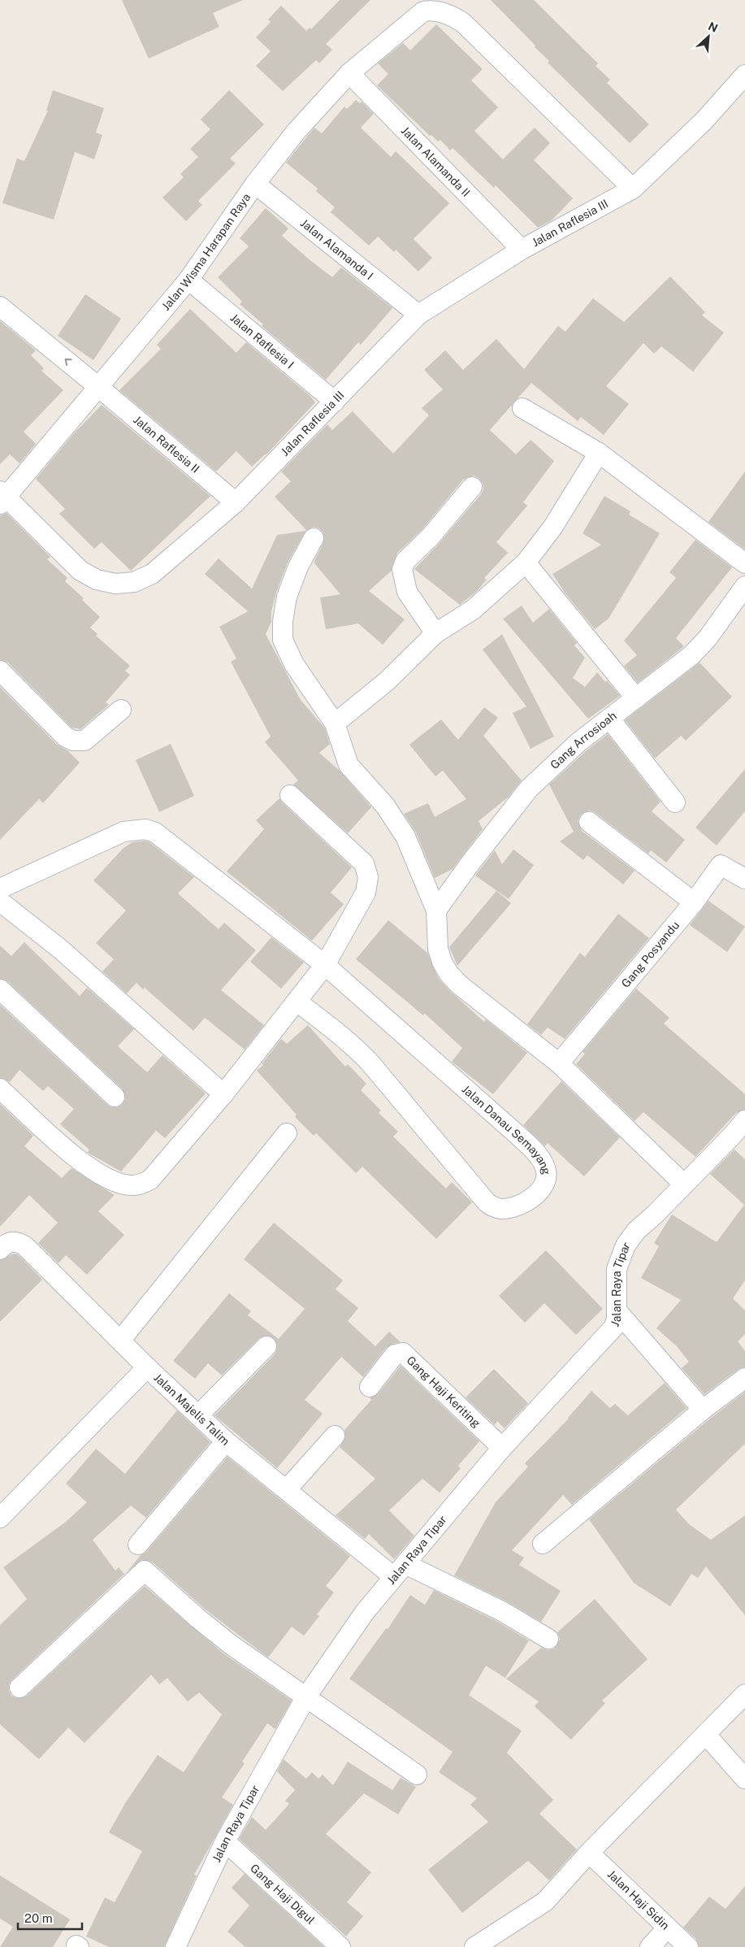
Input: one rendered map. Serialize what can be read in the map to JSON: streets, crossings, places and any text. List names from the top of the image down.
{
  "streets": {
    "street": [
      "Jalan Alamanda II",
      "Jalan Raflesia III",
      "Jalan Alamanda I",
      "Jalan Wisma Harapan Raya",
      "Jalan Raflesia I",
      "Jalan Raflesia II",
      "Gang Arrosioah",
      "Gang Posyandu",
      "Jalan Danau Semayang",
      "Jalan Raya Tipar",
      "Gang Haji Keriting",
      "Jalan Majelis Talim",
      "Gang Haji Digul",
      "Jalan Haji Sidin"
    ]
  },
  "crossings": [
    ["Jalan Alamanda II", "Jalan Raflesia III"],
    ["Jalan Alamanda II", "Jalan Wisma Harapan Raya"],
    ["Jalan Raflesia III", "Jalan Alamanda I"],
    ["Jalan Raflesia III", "Jalan Wisma Harapan Raya"],
    ["Jalan Raflesia III", "Jalan Raflesia I"],
    ["Jalan Raflesia III", "Jalan Raflesia II"],
    ["Jalan Alamanda I", "Jalan Wisma Harapan Raya"],
    ["Jalan Wisma Harapan Raya", "Jalan Raflesia I"],
    ["Jalan Wisma Harapan Raya", "Jalan Raflesia II"],
    ["Jalan Raya Tipar", "Gang Haji Keriting"],
    ["Jalan Raya Tipar", "Jalan Majelis Talim"],
    ["Jalan Raya Tipar", "Gang Haji Digul"]
  ],
  "one_way": ["Jalan Raflesia II"],
  "scale_bar": "20 m",
  "north": "top right"
}
